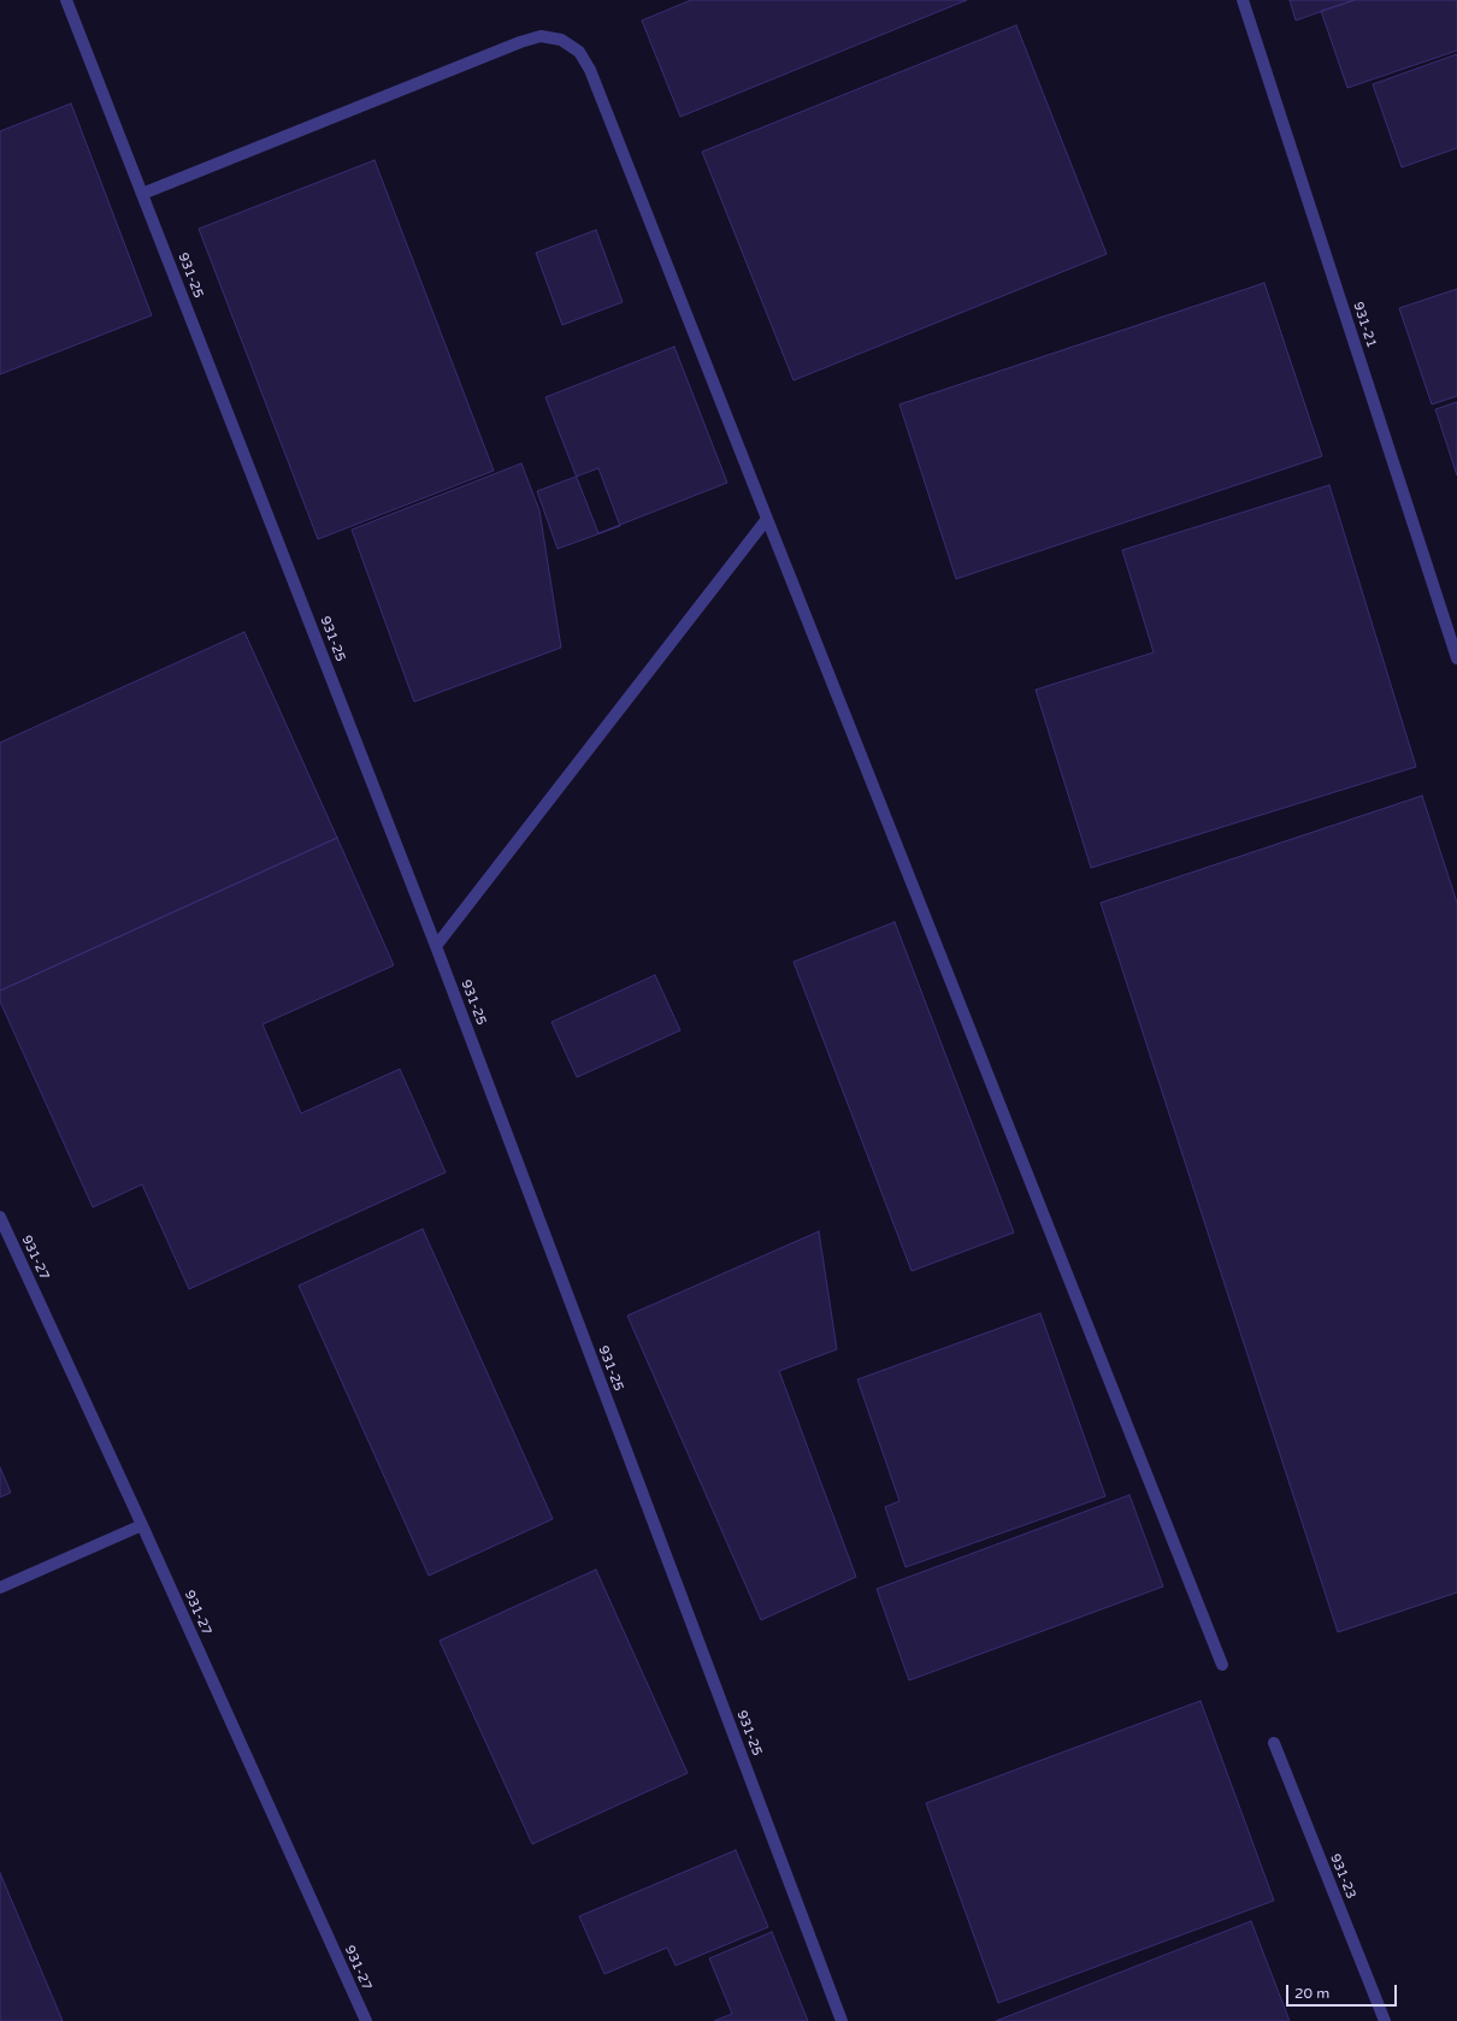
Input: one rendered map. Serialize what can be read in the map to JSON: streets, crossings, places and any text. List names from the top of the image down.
{
  "streets": {
    "street": [
      "931-25",
      "931-21",
      "931-27",
      "931-23"
    ]
  },
  "scale_bar": "20 m"
}
